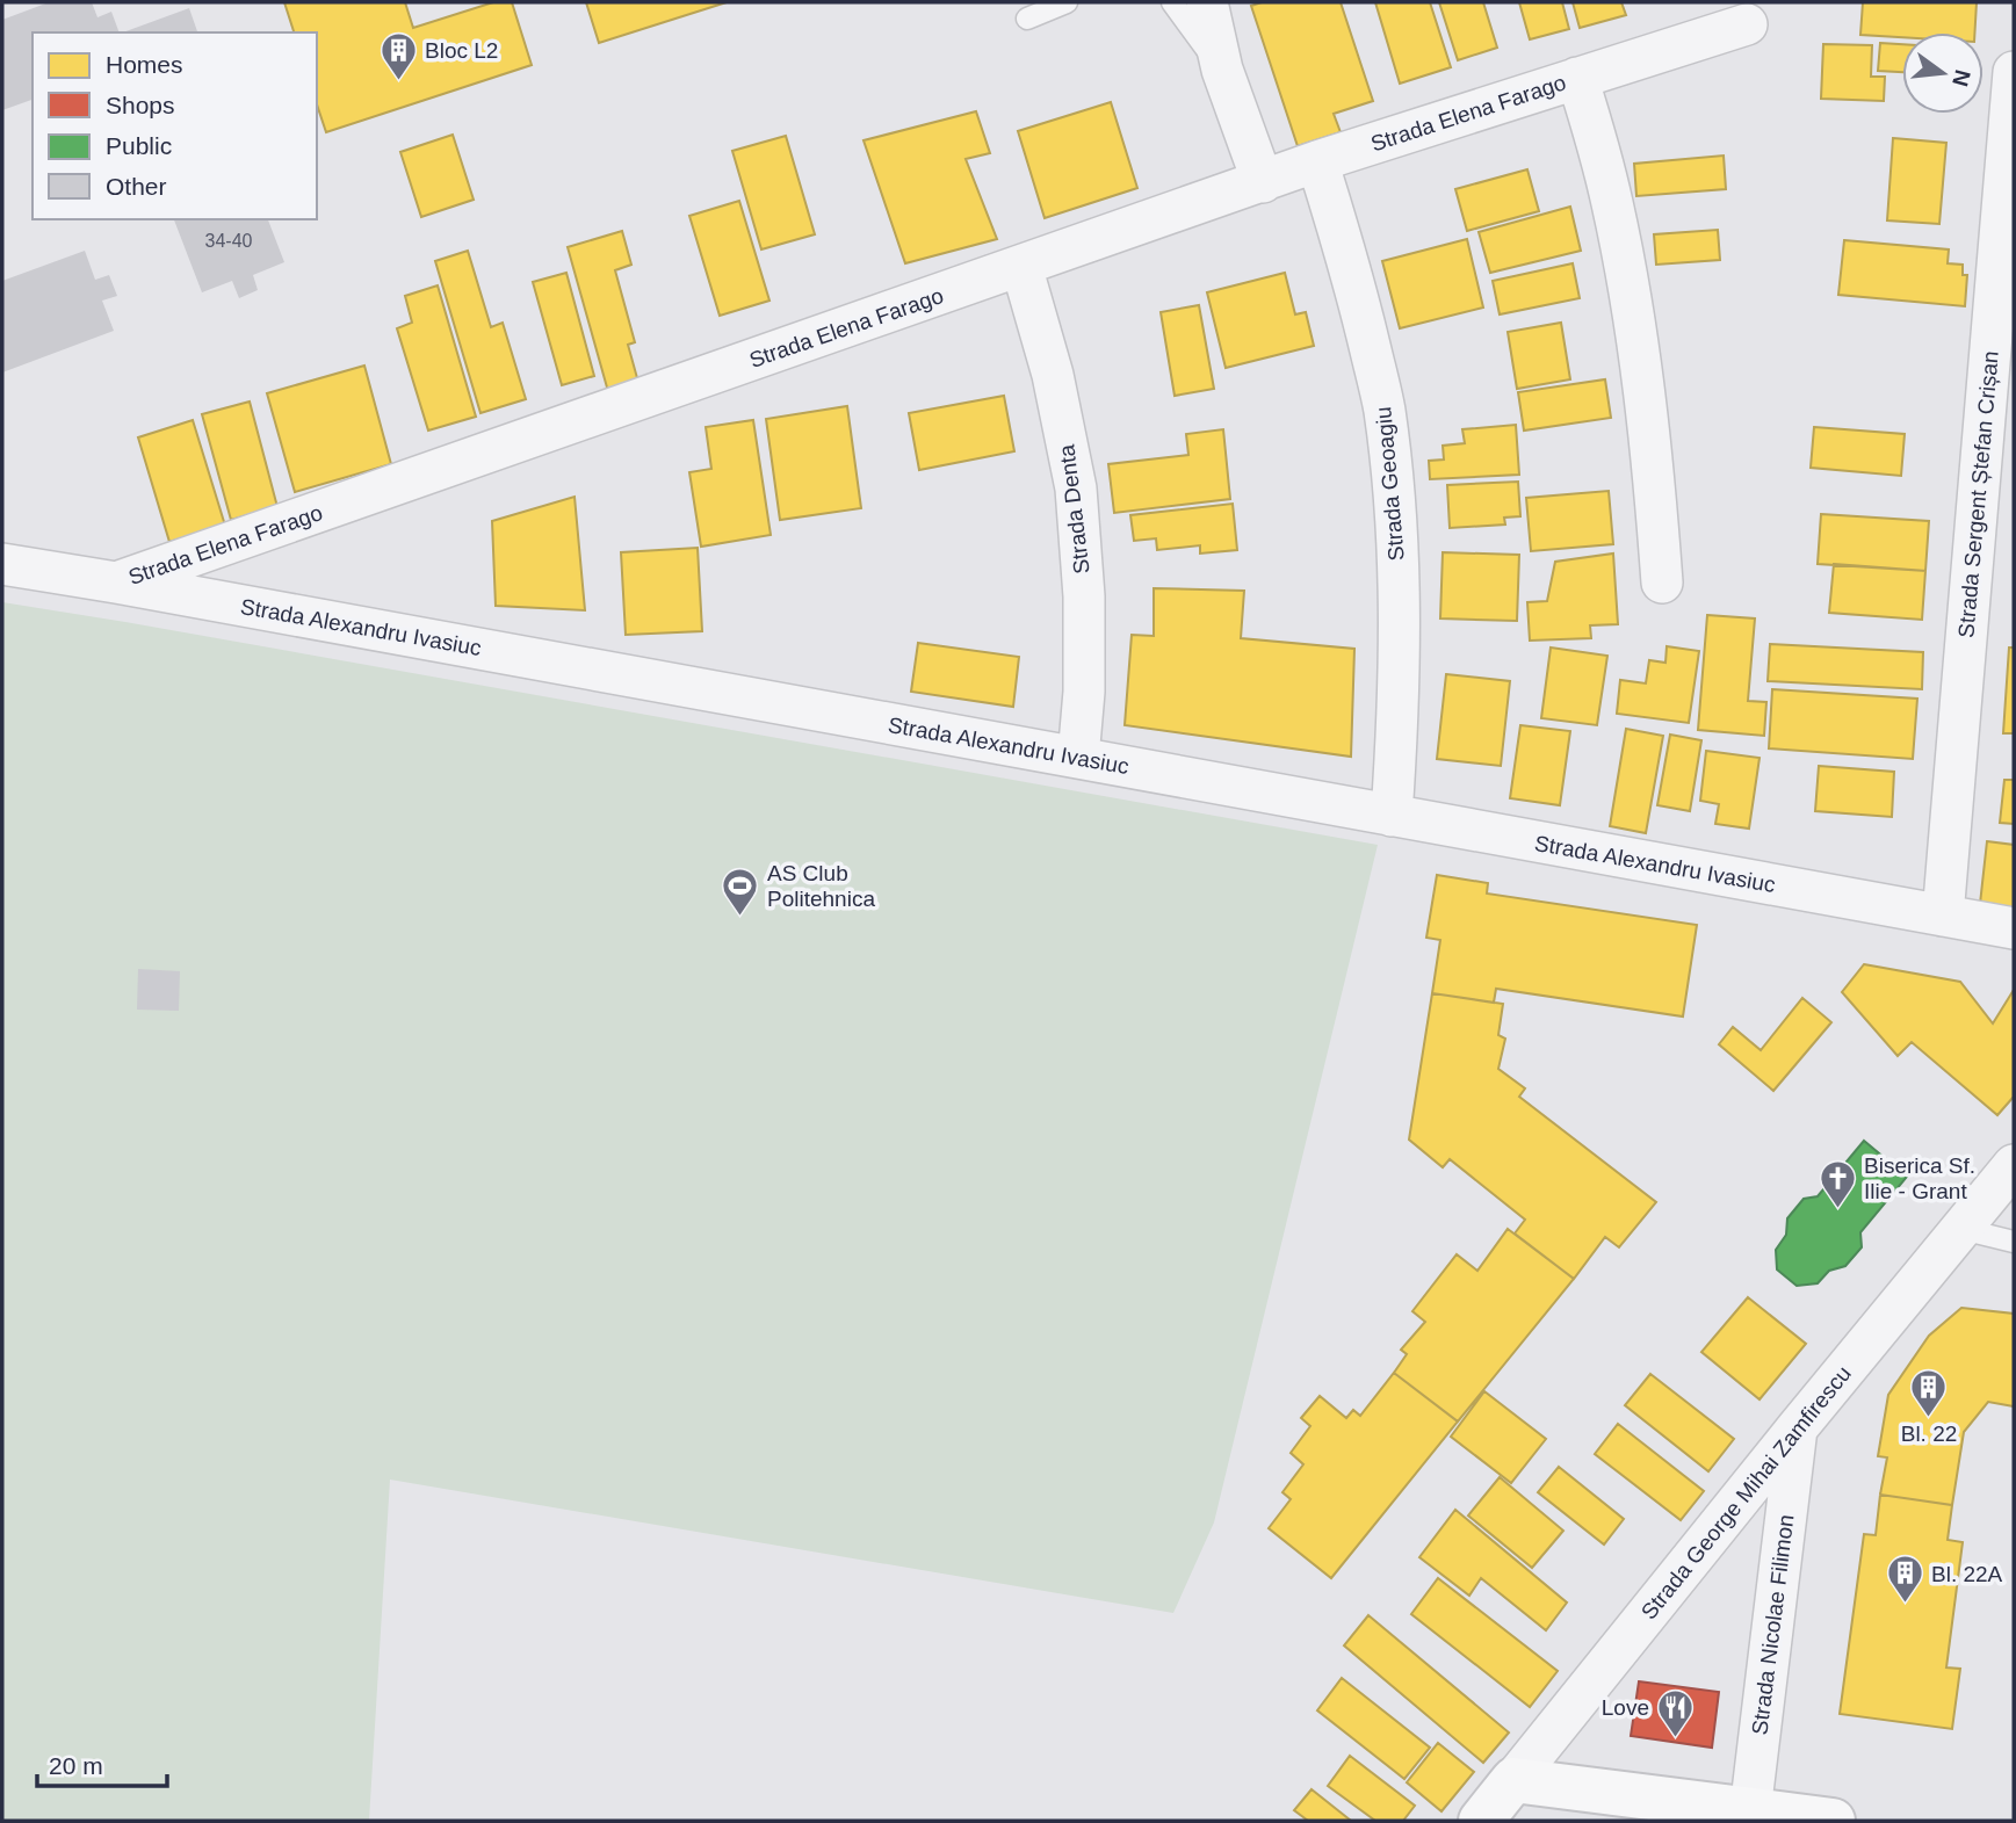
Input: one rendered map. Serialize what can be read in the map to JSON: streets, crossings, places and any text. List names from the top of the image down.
{
  "streets": {
    "street": [
      "Strada Elena Farago",
      "Strada Geoagiu",
      "Strada Sergent Ștefan Crișan",
      "Strada Denta",
      "Strada Alexandru Ivasiuc",
      "Strada George Mihai Zamfirescu",
      "Strada Nicolae Filimon"
    ]
  },
  "crossings": [
    ["Strada Elena Farago", "Strada Geoagiu"],
    ["Strada Elena Farago", "Strada Denta"],
    ["Strada Elena Farago", "Strada Alexandru Ivasiuc"],
    ["Strada Geoagiu", "Strada Alexandru Ivasiuc"],
    ["Strada Sergent Ștefan Crișan", "Strada Alexandru Ivasiuc"],
    ["Strada Denta", "Strada Alexandru Ivasiuc"],
    ["Strada George Mihai Zamfirescu", "Strada Nicolae Filimon"]
  ],
  "places": {
    "building": ["Bloc L2", "Bl. 22", "Bl. 22A"],
    "sports": ["AS Club Politehnica"],
    "church": ["Biserica Sf. Ilie - Grant"],
    "restaurant": ["Love"]
  },
  "house_numbers": ["34-40"],
  "legend": [
    "Homes",
    "Shops",
    "Public",
    "Other"
  ],
  "scale_bar": "20 m",
  "north": "right"
}
